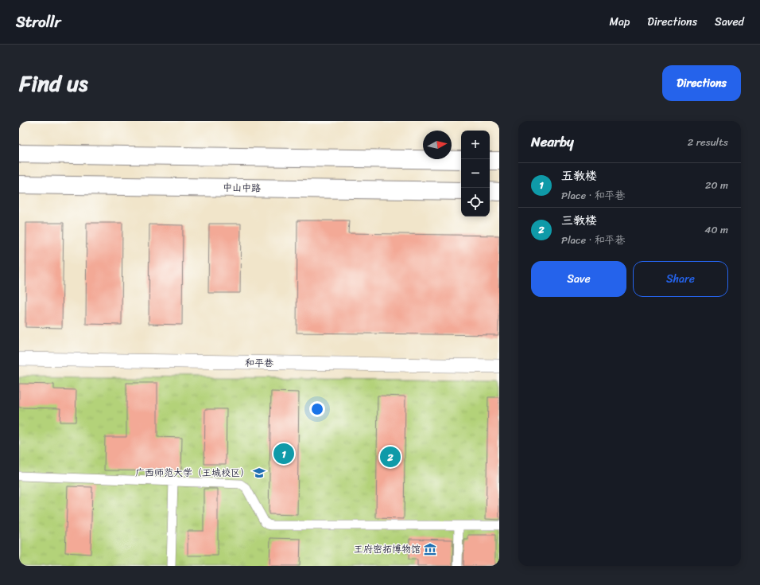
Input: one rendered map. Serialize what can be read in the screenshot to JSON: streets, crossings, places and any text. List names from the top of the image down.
{
  "streets": {
    "highway": ["中山中路"],
    "street": ["和平巷"]
  },
  "places": {
    "school or university": ["广西师范大学（王城校区）"],
    "museum": ["王府密拓博物馆"]
  },
  "north": "right",
  "page": {
    "header": "Strollr",
    "nav": ["Map", "Directions", "Saved"],
    "title": "Find us",
    "buttons": [
      "Directions",
      ["Save", "Share"]
    ],
    "heading": ["Nearby", "2 results"],
    "map_buttons": ["+", "−"],
    "list": [
      {
        "mark": "1",
        "name": "五教楼",
        "note": "Place · 和平巷",
        "value": "20 m"
      },
      {
        "mark": "2",
        "name": "三教楼",
        "note": "Place · 和平巷",
        "value": "40 m"
      }
    ],
    "pins": ["1", "2"]
  }
}
